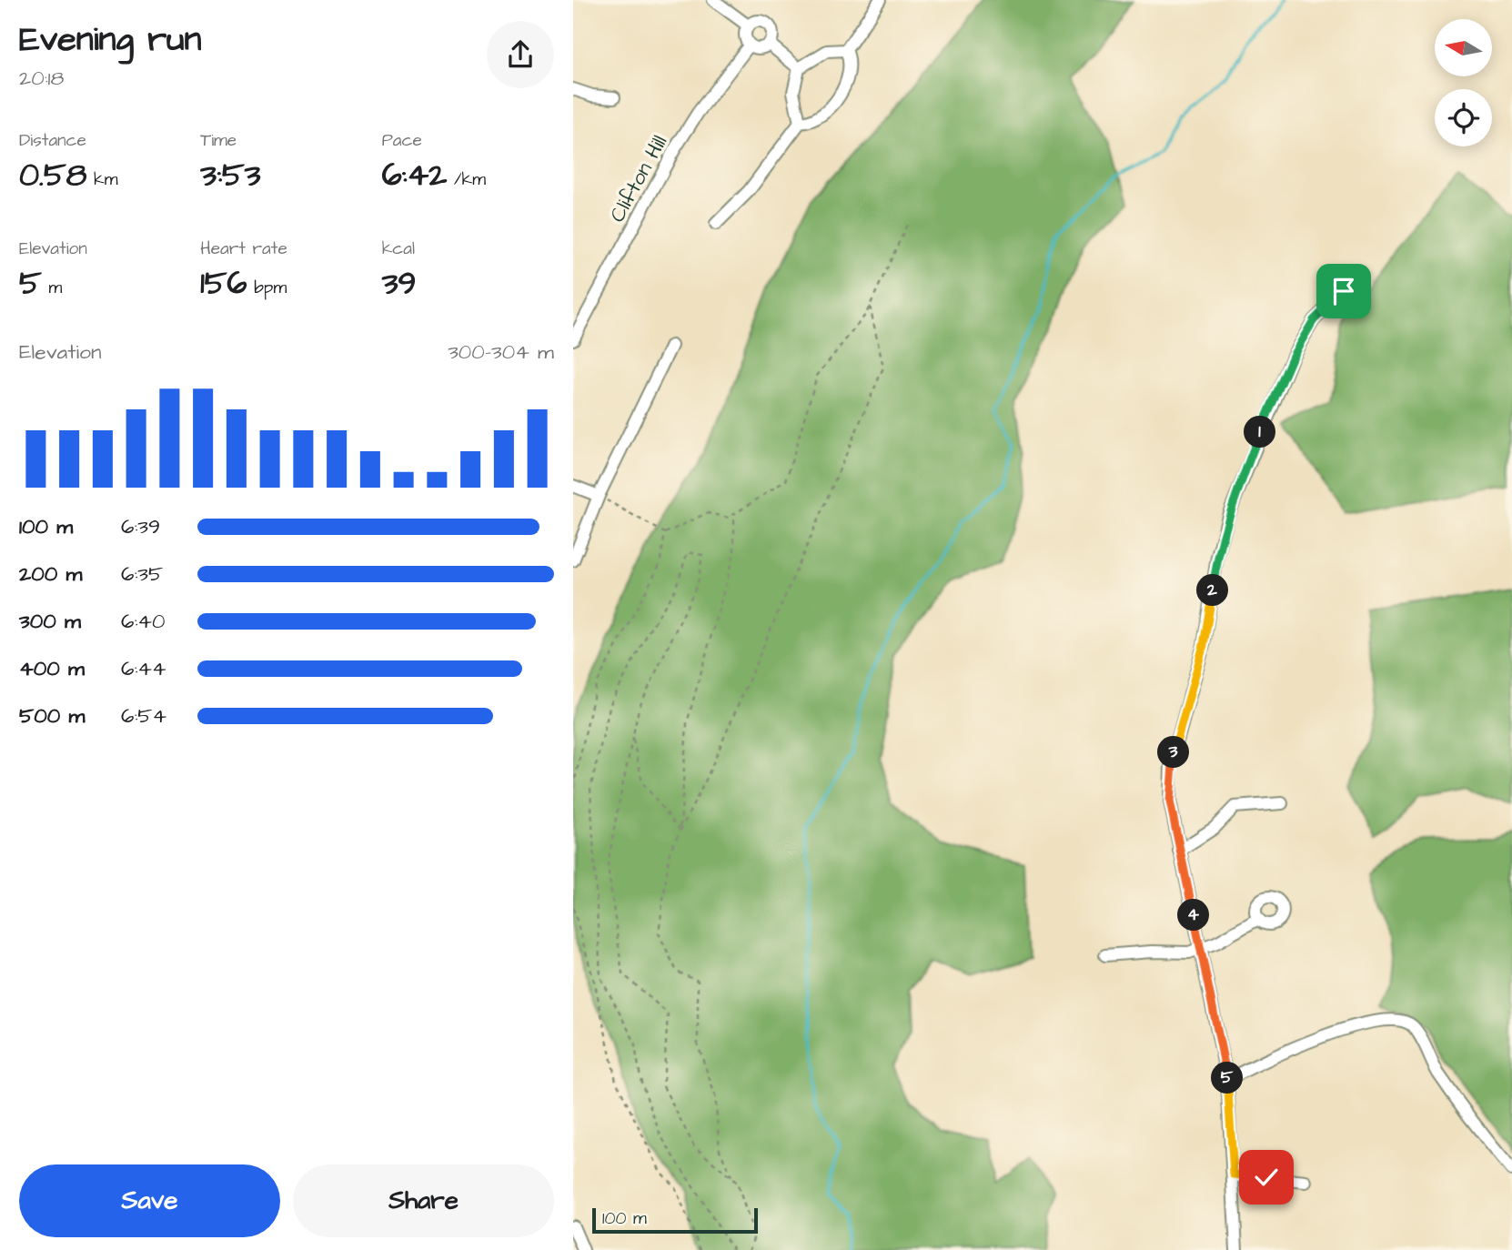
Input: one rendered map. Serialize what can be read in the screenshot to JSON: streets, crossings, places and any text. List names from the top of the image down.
{
  "streets": {
    "street": ["Clifton Hill"]
  },
  "scale_bar": "100 m",
  "north": "left",
  "page": {
    "heading": ["Evening run", "20:18"],
    "stats": [
      ["Distance", "0.58 km"],
      ["Time", "3:53"],
      ["Pace", "6:42 /km"],
      ["Elevation", "5 m"],
      ["Heart rate", "156 bpm"],
      ["kcal", "39"]
    ],
    "chart": ["Elevation", "300–304 m"],
    "pins": [
      "1",
      "2",
      "3",
      "4",
      "5"
    ],
    "list": [
      {
        "name": "100 m",
        "note": "6:39"
      },
      {
        "name": "200 m",
        "note": "6:35"
      },
      {
        "name": "300 m",
        "note": "6:40"
      },
      {
        "name": "400 m",
        "note": "6:44"
      },
      {
        "name": "500 m",
        "note": "6:54"
      }
    ],
    "buttons": ["Save", "Share"],
    "scale": "100 m"
  }
}
